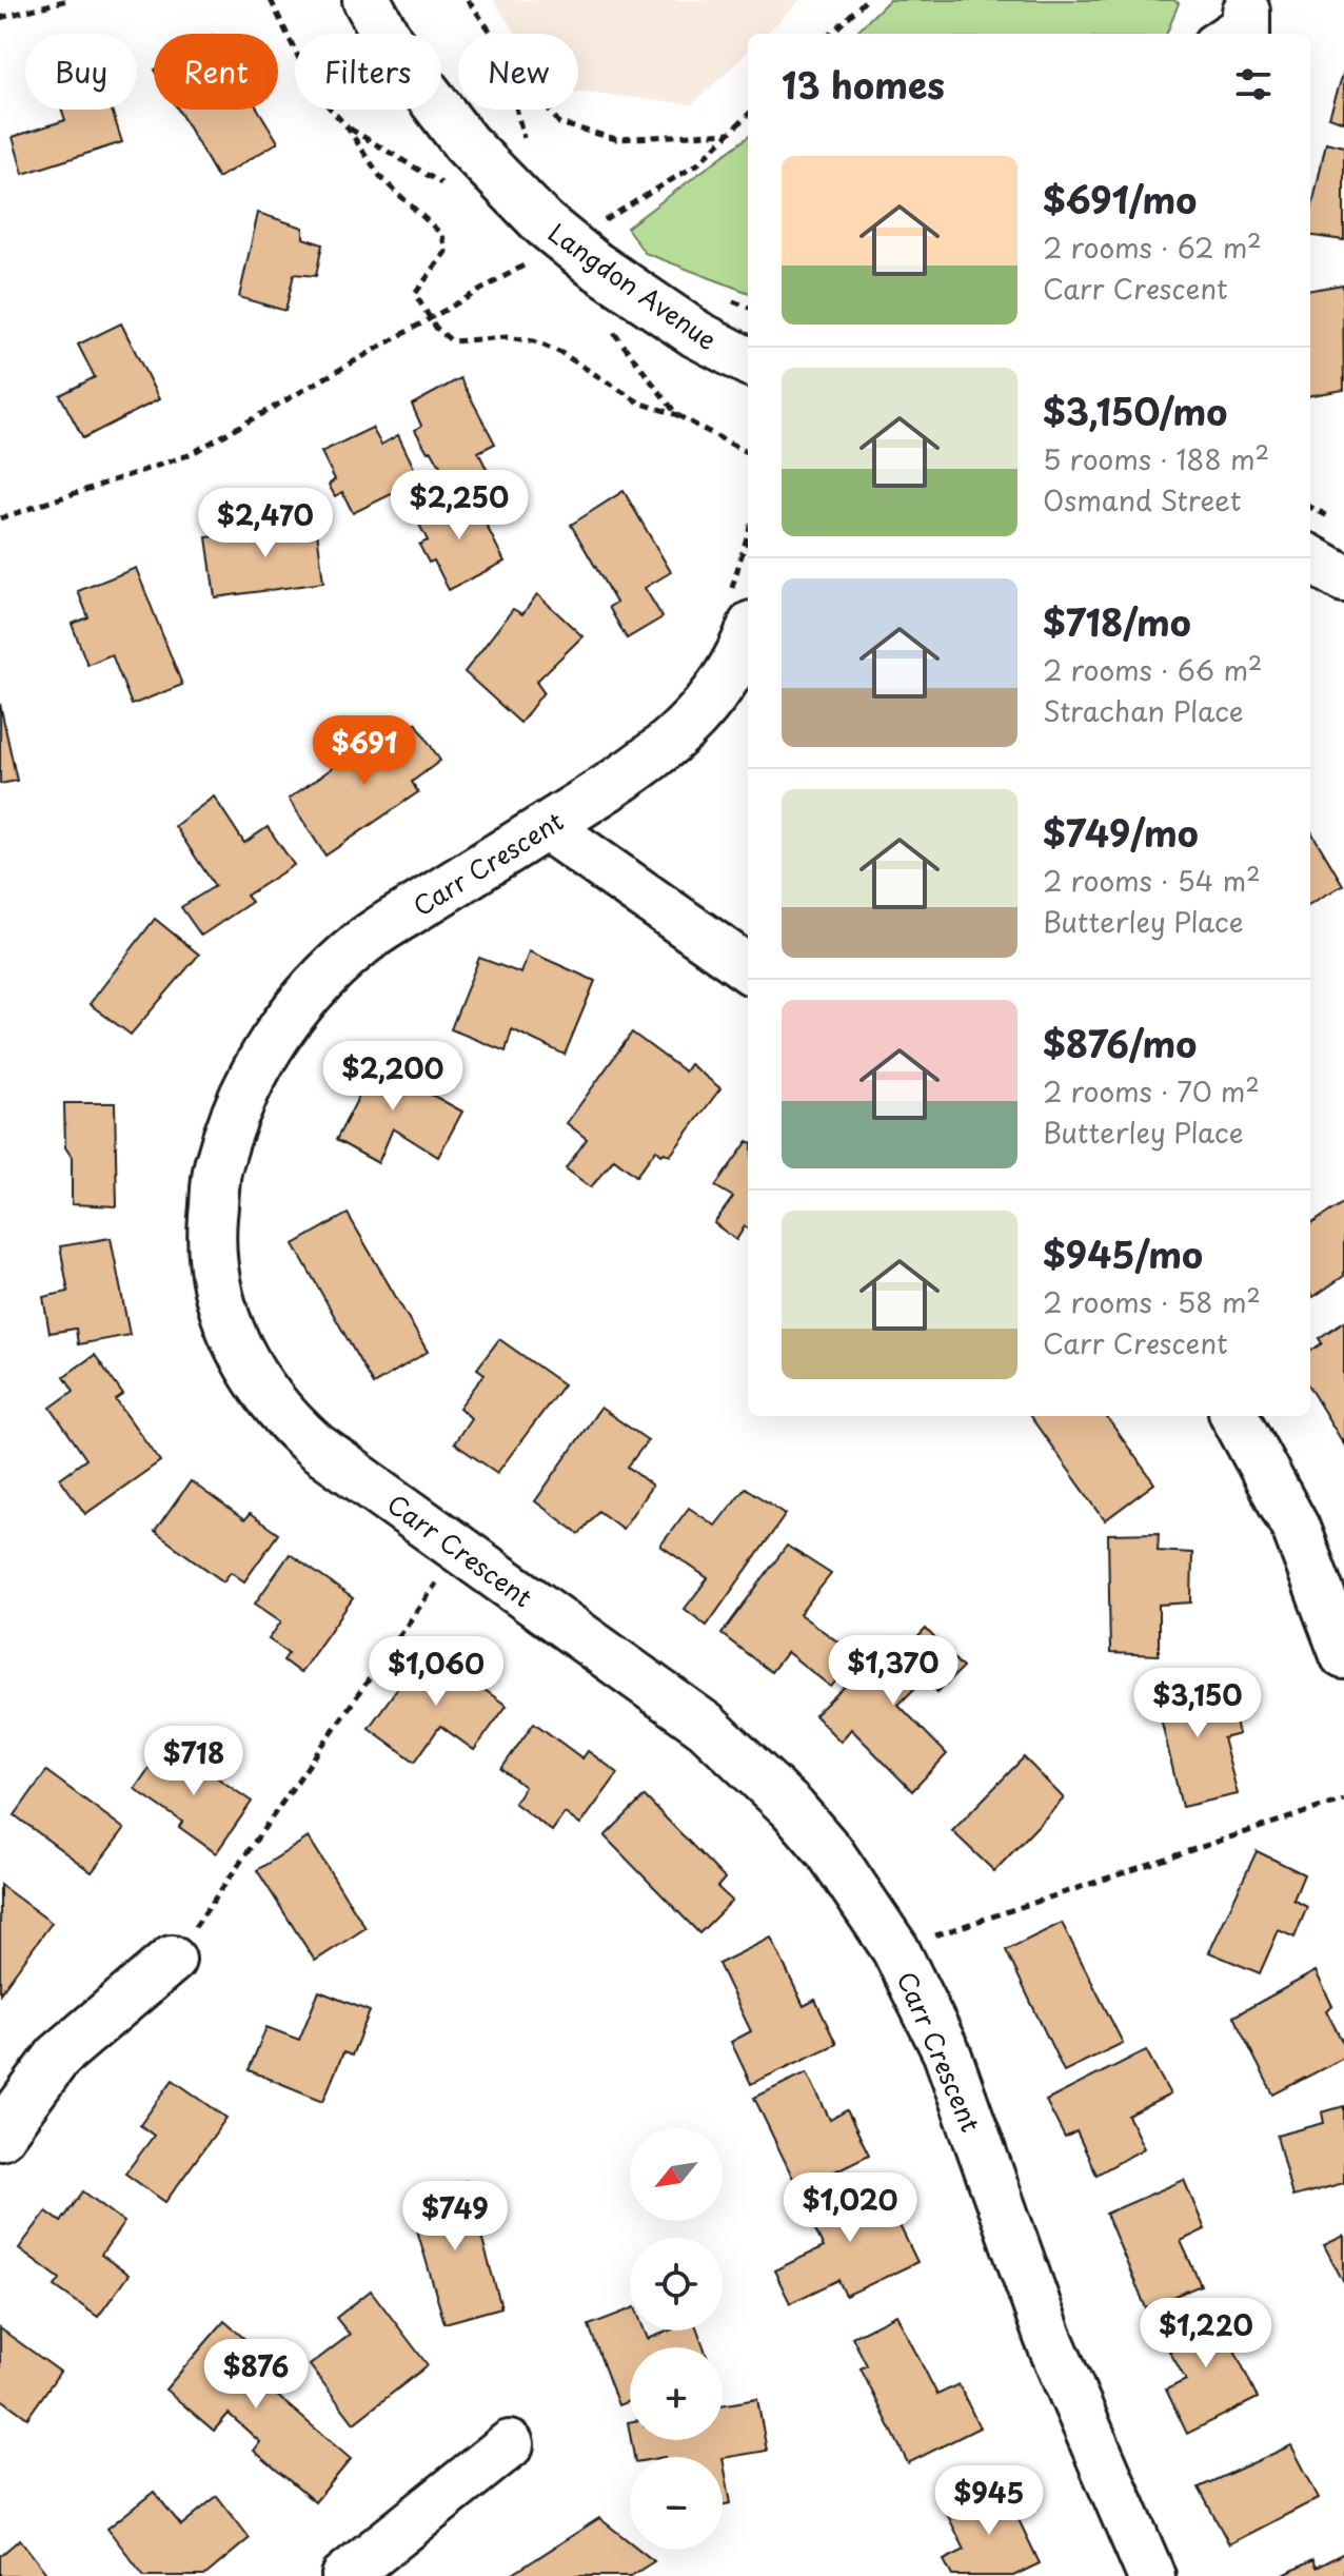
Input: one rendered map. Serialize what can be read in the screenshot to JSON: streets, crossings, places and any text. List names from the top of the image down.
{
  "streets": {
    "street": ["Langdon Avenue", "Carr Crescent"]
  },
  "north": "bottom left",
  "page": {
    "chip": [
      "Buy",
      "Rent",
      "Filters",
      "New"
    ],
    "heading": "13 homes",
    "list": [
      {
        "name": "$691/mo",
        "note": "2 rooms · 62 m² · Carr Crescent"
      },
      {
        "name": "$3,150/mo",
        "note": "5 rooms · 188 m² · Osmand Street"
      },
      {
        "name": "$718/mo",
        "note": "2 rooms · 66 m² · Strachan Place"
      },
      {
        "name": "$749/mo",
        "note": "2 rooms · 54 m² · Butterley Place"
      },
      {
        "name": "$876/mo",
        "note": "2 rooms · 70 m² · Butterley Place"
      },
      {
        "name": "$945/mo",
        "note": "2 rooms · 58 m² · Carr Crescent"
      }
    ],
    "price": [
      "$2,250",
      "$2,470",
      "$691",
      "$2,200",
      "$1,370",
      "$1,060",
      "$3,150",
      "$718",
      "$1,020",
      "$749",
      "$1,220",
      "$876",
      "$945"
    ],
    "map_buttons": ["+", "−"]
  }
}
